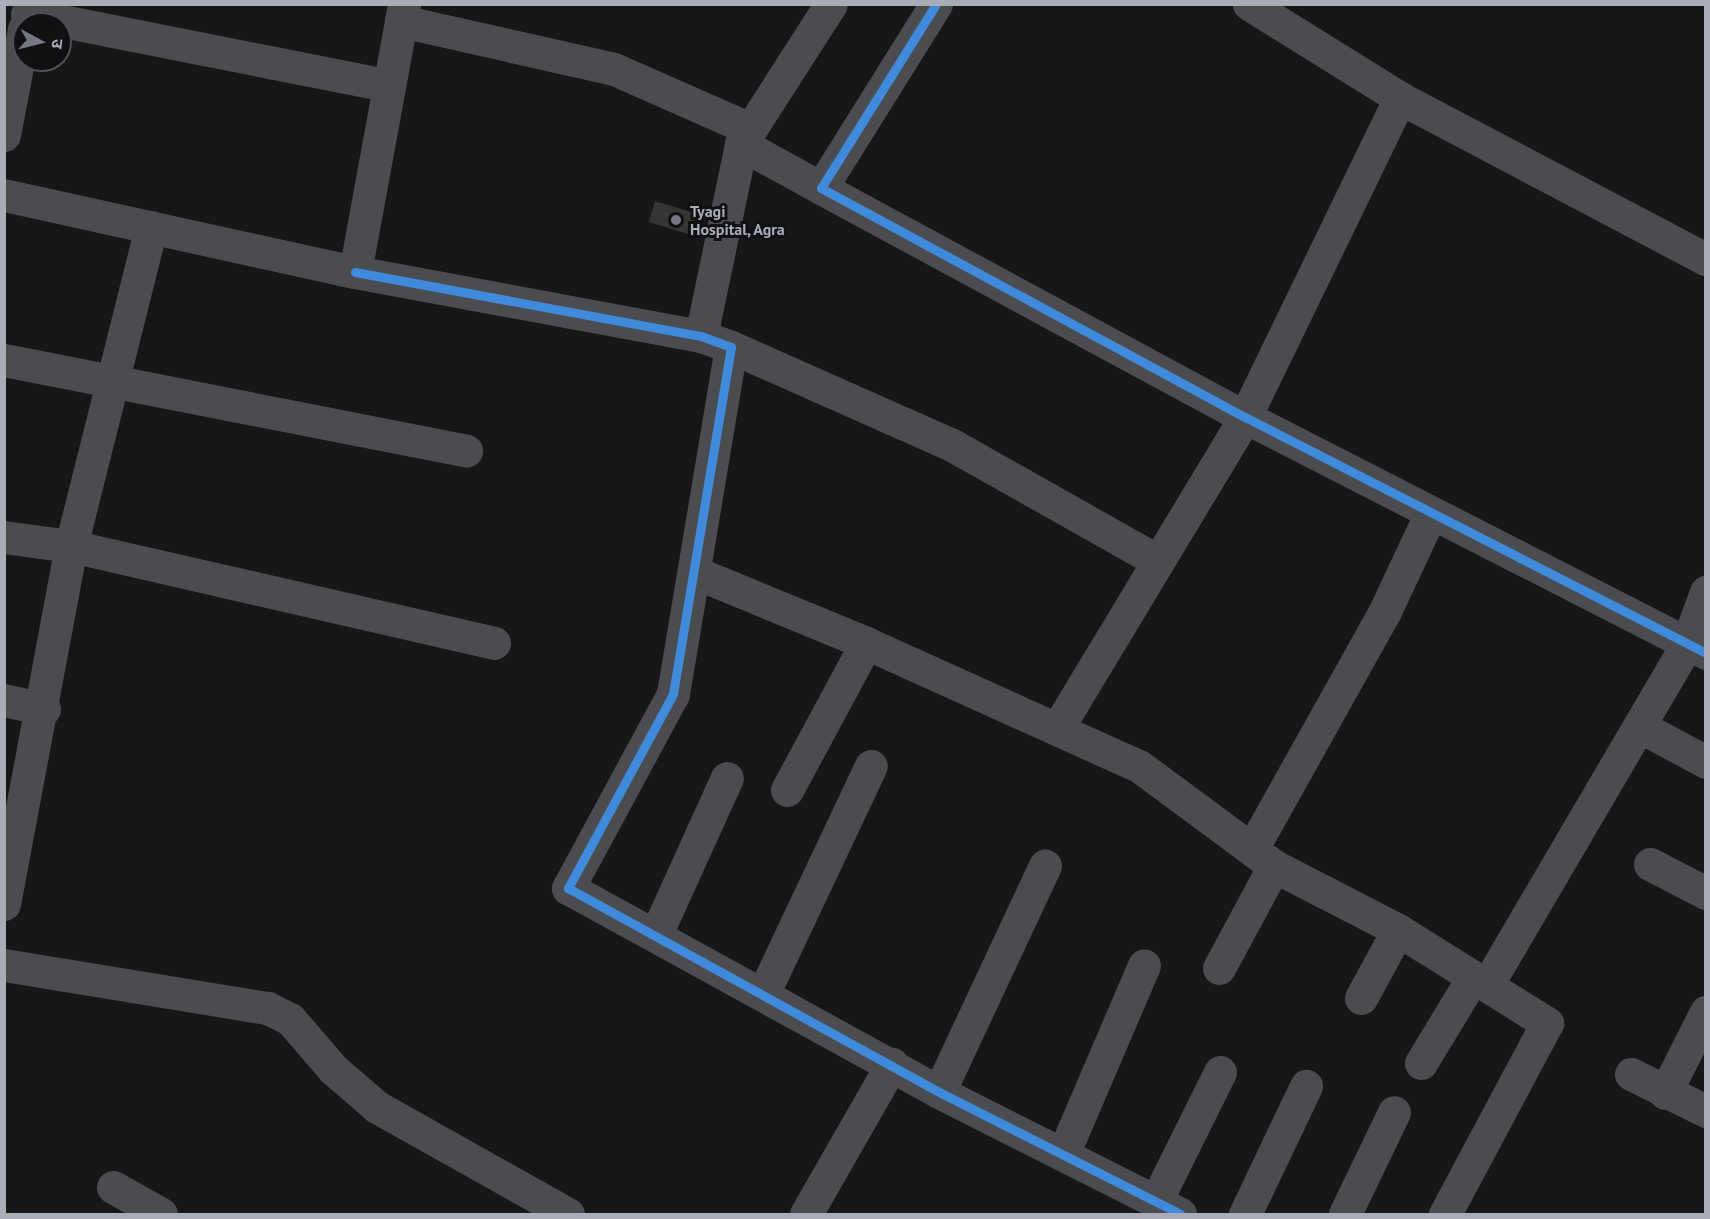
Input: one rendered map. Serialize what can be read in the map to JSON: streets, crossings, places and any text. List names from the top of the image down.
{
  "places": ["Tyagi Hospital, Agra"],
  "north": "right"
}
